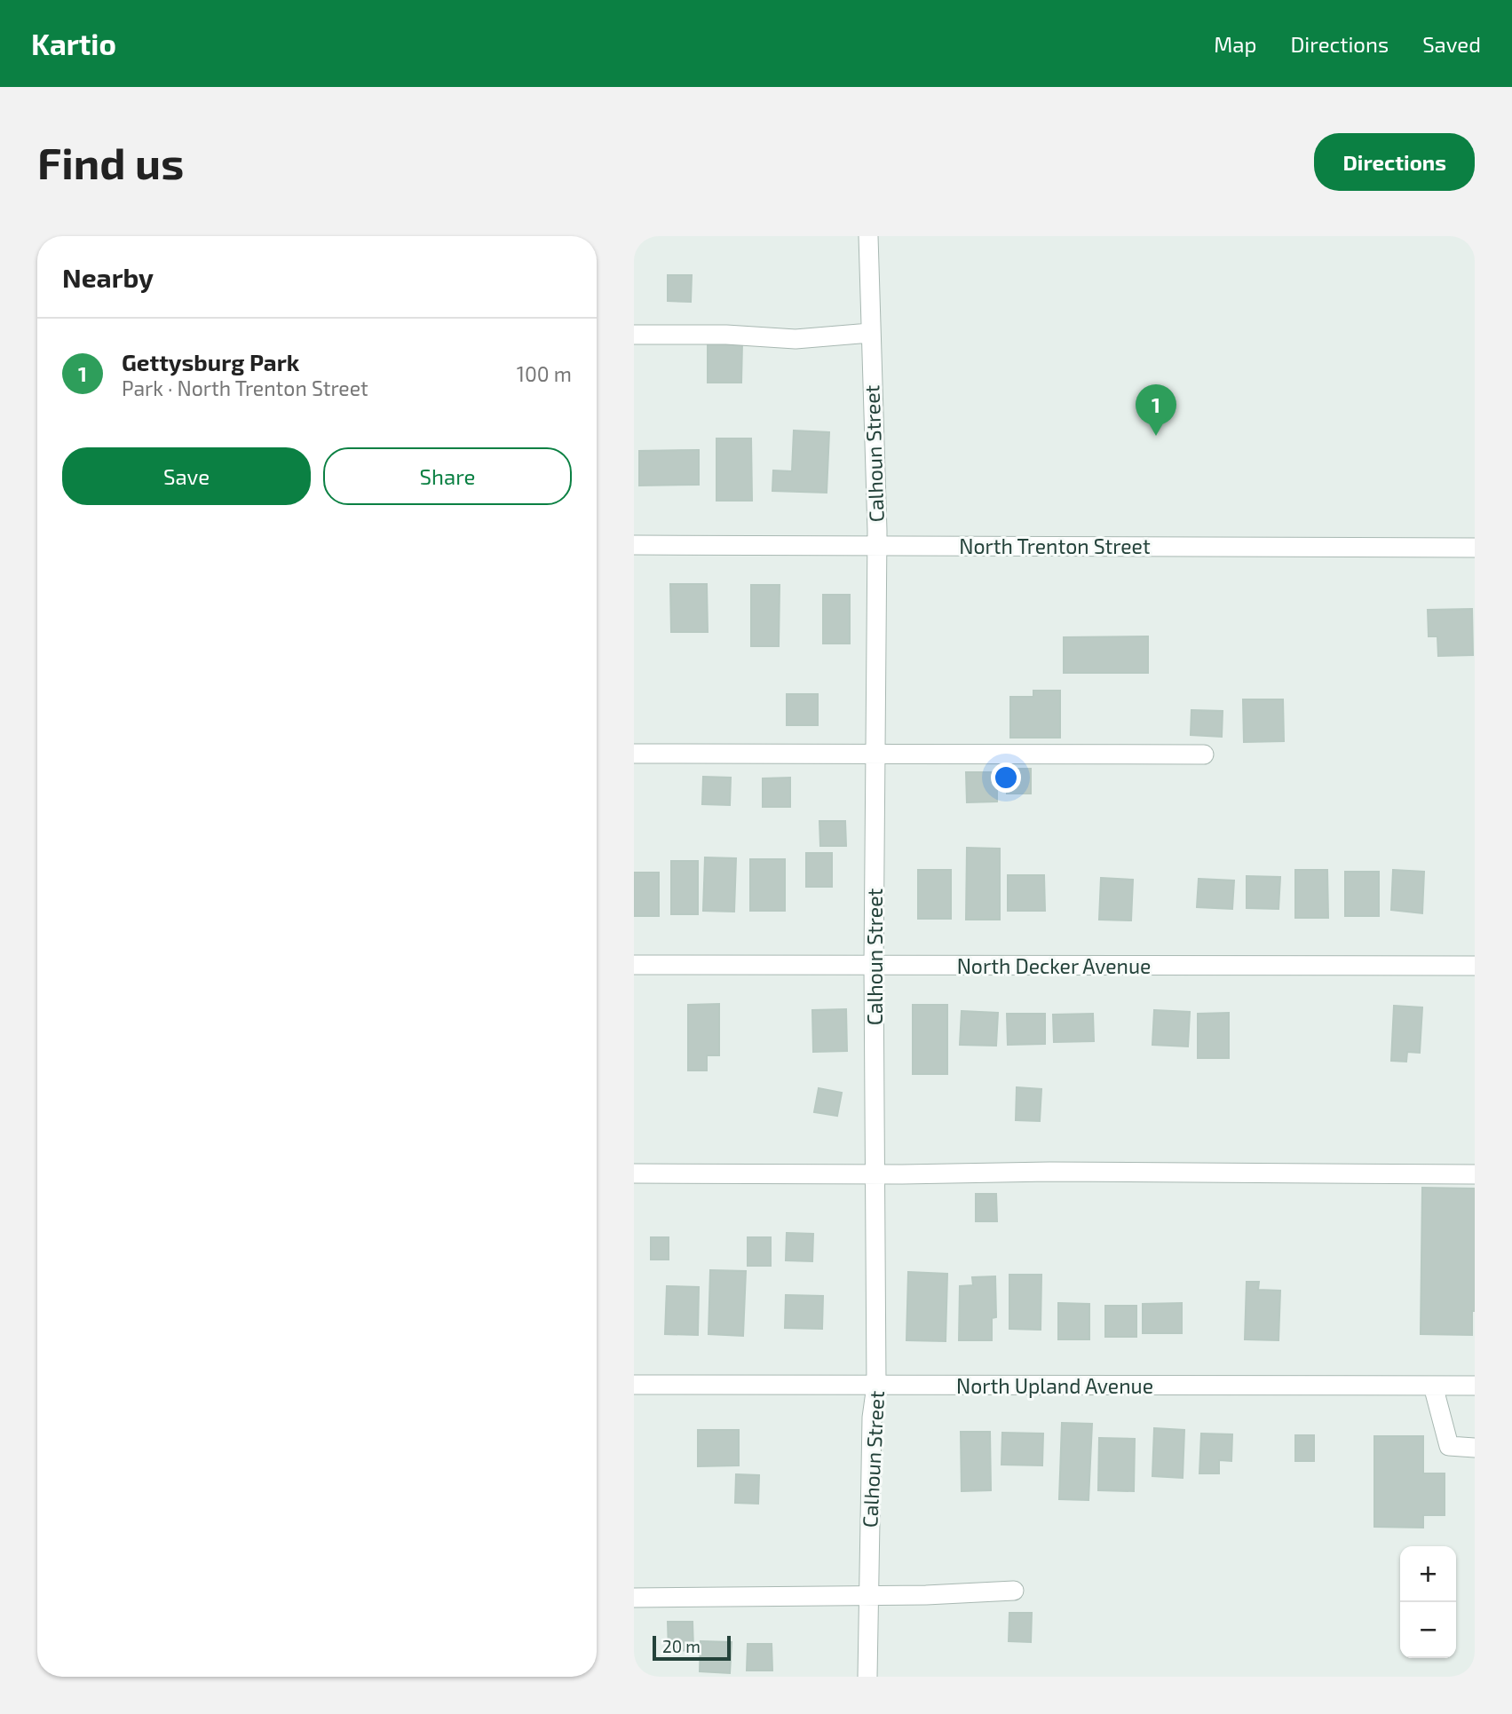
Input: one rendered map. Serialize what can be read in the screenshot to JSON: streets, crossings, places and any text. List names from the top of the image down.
{
  "streets": {
    "street": [
      "Calhoun Street",
      "North Trenton Street",
      "North Decker Avenue",
      "North Upland Avenue"
    ]
  },
  "crossings": [
    ["Calhoun Street", "North Trenton Street"],
    ["Calhoun Street", "North Decker Avenue"],
    ["Calhoun Street", "North Upland Avenue"]
  ],
  "scale_bar": "20 m",
  "page": {
    "header": "Kartio",
    "nav": ["Map", "Directions", "Saved"],
    "buttons": [
      "Directions",
      ["Save", "Share"]
    ],
    "title": "Find us",
    "heading": "Nearby",
    "list": [
      {
        "mark": "1",
        "name": "Gettysburg Park",
        "note": "Park · North Trenton Street",
        "value": "100 m"
      }
    ],
    "pins": "1",
    "map_buttons": ["+", "−"],
    "scale": "20 m"
  }
}
